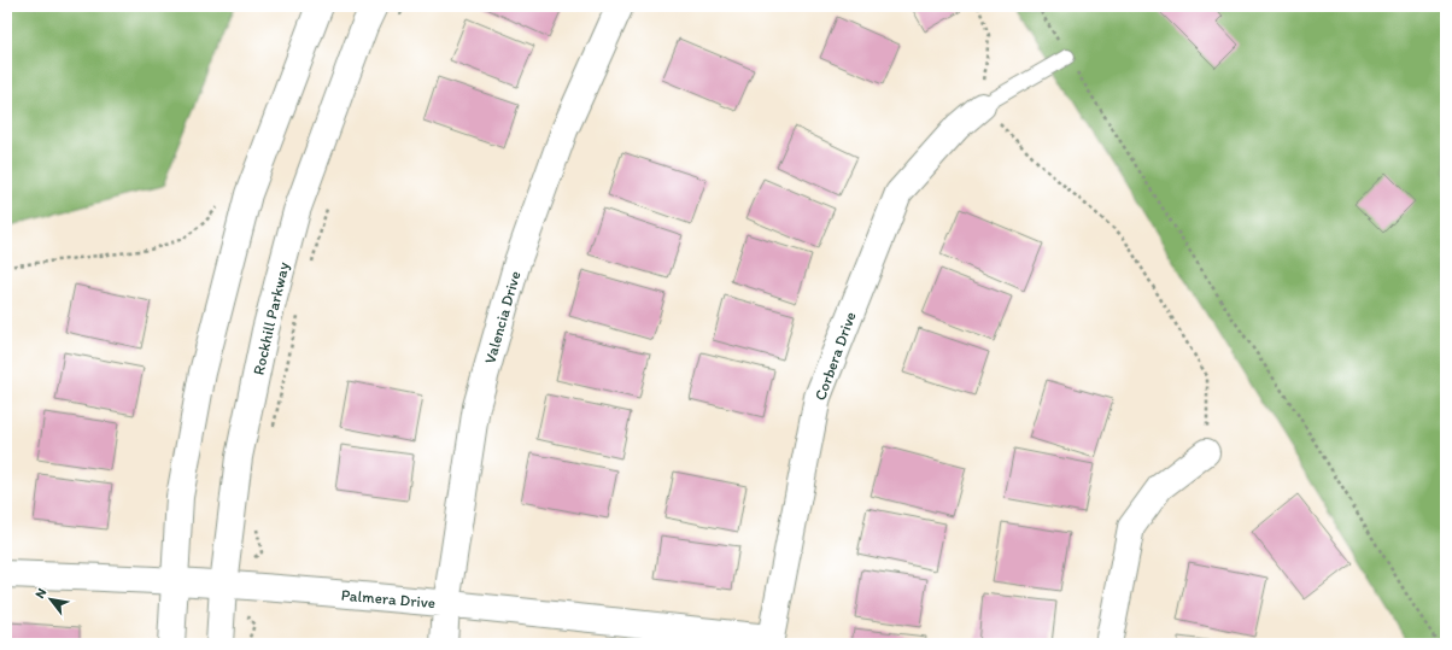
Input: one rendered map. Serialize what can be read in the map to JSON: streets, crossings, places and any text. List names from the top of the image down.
{
  "streets": {
    "street": [
      "Valencia Drive",
      "Rockhill Parkway",
      "Corbera Drive",
      "Palmera Drive"
    ]
  },
  "crossings": [
    ["Valencia Drive", "Palmera Drive"],
    ["Rockhill Parkway", "Palmera Drive"],
    ["Corbera Drive", "Palmera Drive"]
  ],
  "north": "top left"
}
